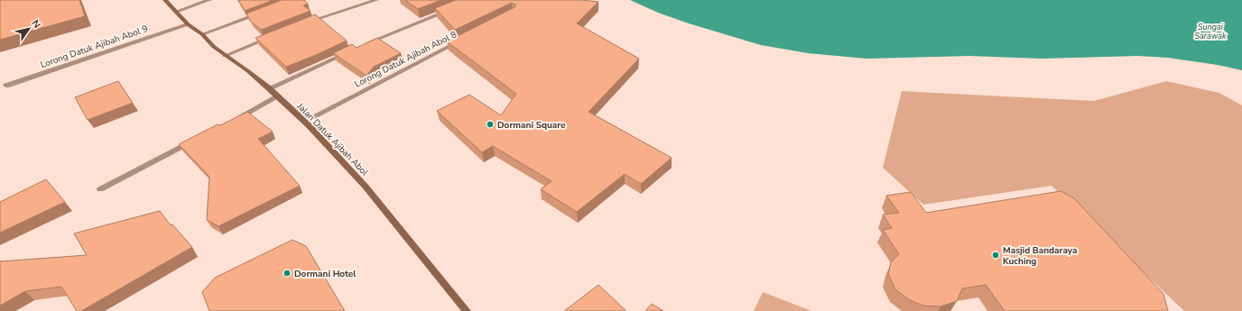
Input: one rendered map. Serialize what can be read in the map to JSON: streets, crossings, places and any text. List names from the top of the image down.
{
  "streets": {
    "main road": ["Jalan Datuk Ajibah Abol"],
    "street": ["Lorong Datuk Ajibah Abol 9", "Lorong Datuk Ajibah Abol 8"]
  },
  "crossings": [
    ["Lorong Datuk Ajibah Abol 9", "Jalan Datuk Ajibah Abol"],
    ["Lorong Datuk Ajibah Abol 8", "Jalan Datuk Ajibah Abol"]
  ],
  "water": ["Sungai Sarawak"],
  "places": ["Dormani Square", "Masjid Bandaraya Kuching", "Dormani Hotel"],
  "north": "top right"
}
